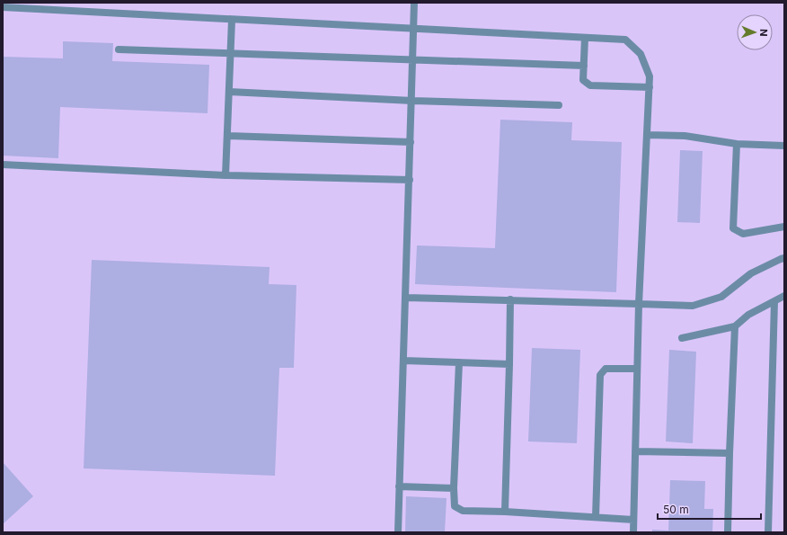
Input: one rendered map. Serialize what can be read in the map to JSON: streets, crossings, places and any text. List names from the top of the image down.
{
  "scale_bar": "50 m",
  "north": "right"
}
